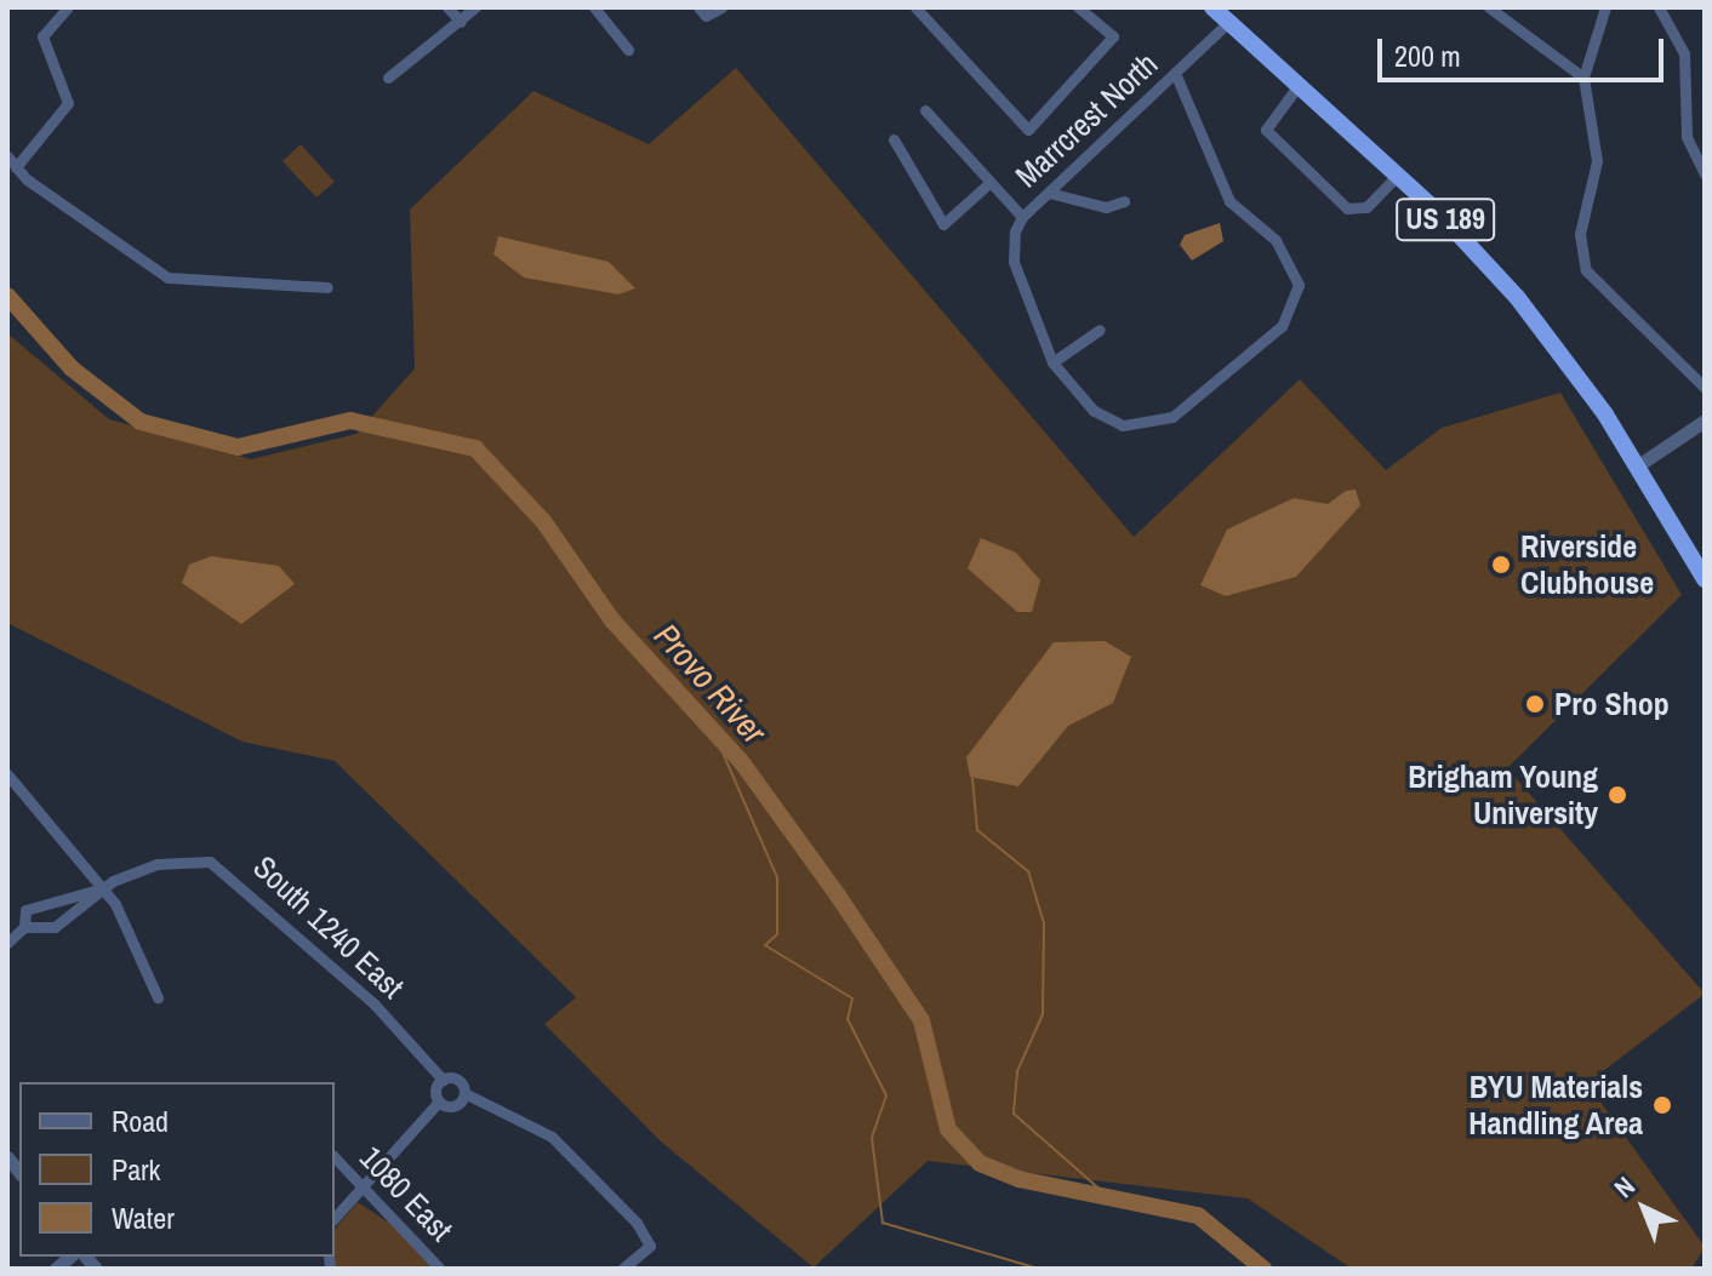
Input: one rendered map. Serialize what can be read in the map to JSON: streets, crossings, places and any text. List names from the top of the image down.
{
  "streets": {
    "highway": ["US 189"],
    "street": ["Marrcrest North", "South 1240 East", "1080 East"]
  },
  "crossings": [
    ["Marrcrest North", "US 189"]
  ],
  "water": ["Provo River"],
  "places": [
    "Riverside Clubhouse",
    "Pro Shop",
    "Brigham Young University",
    "BYU Materials Handling Area"
  ],
  "legend": ["Road", "Park", "Water"],
  "scale_bar": "200 m",
  "north": "top left"
}
